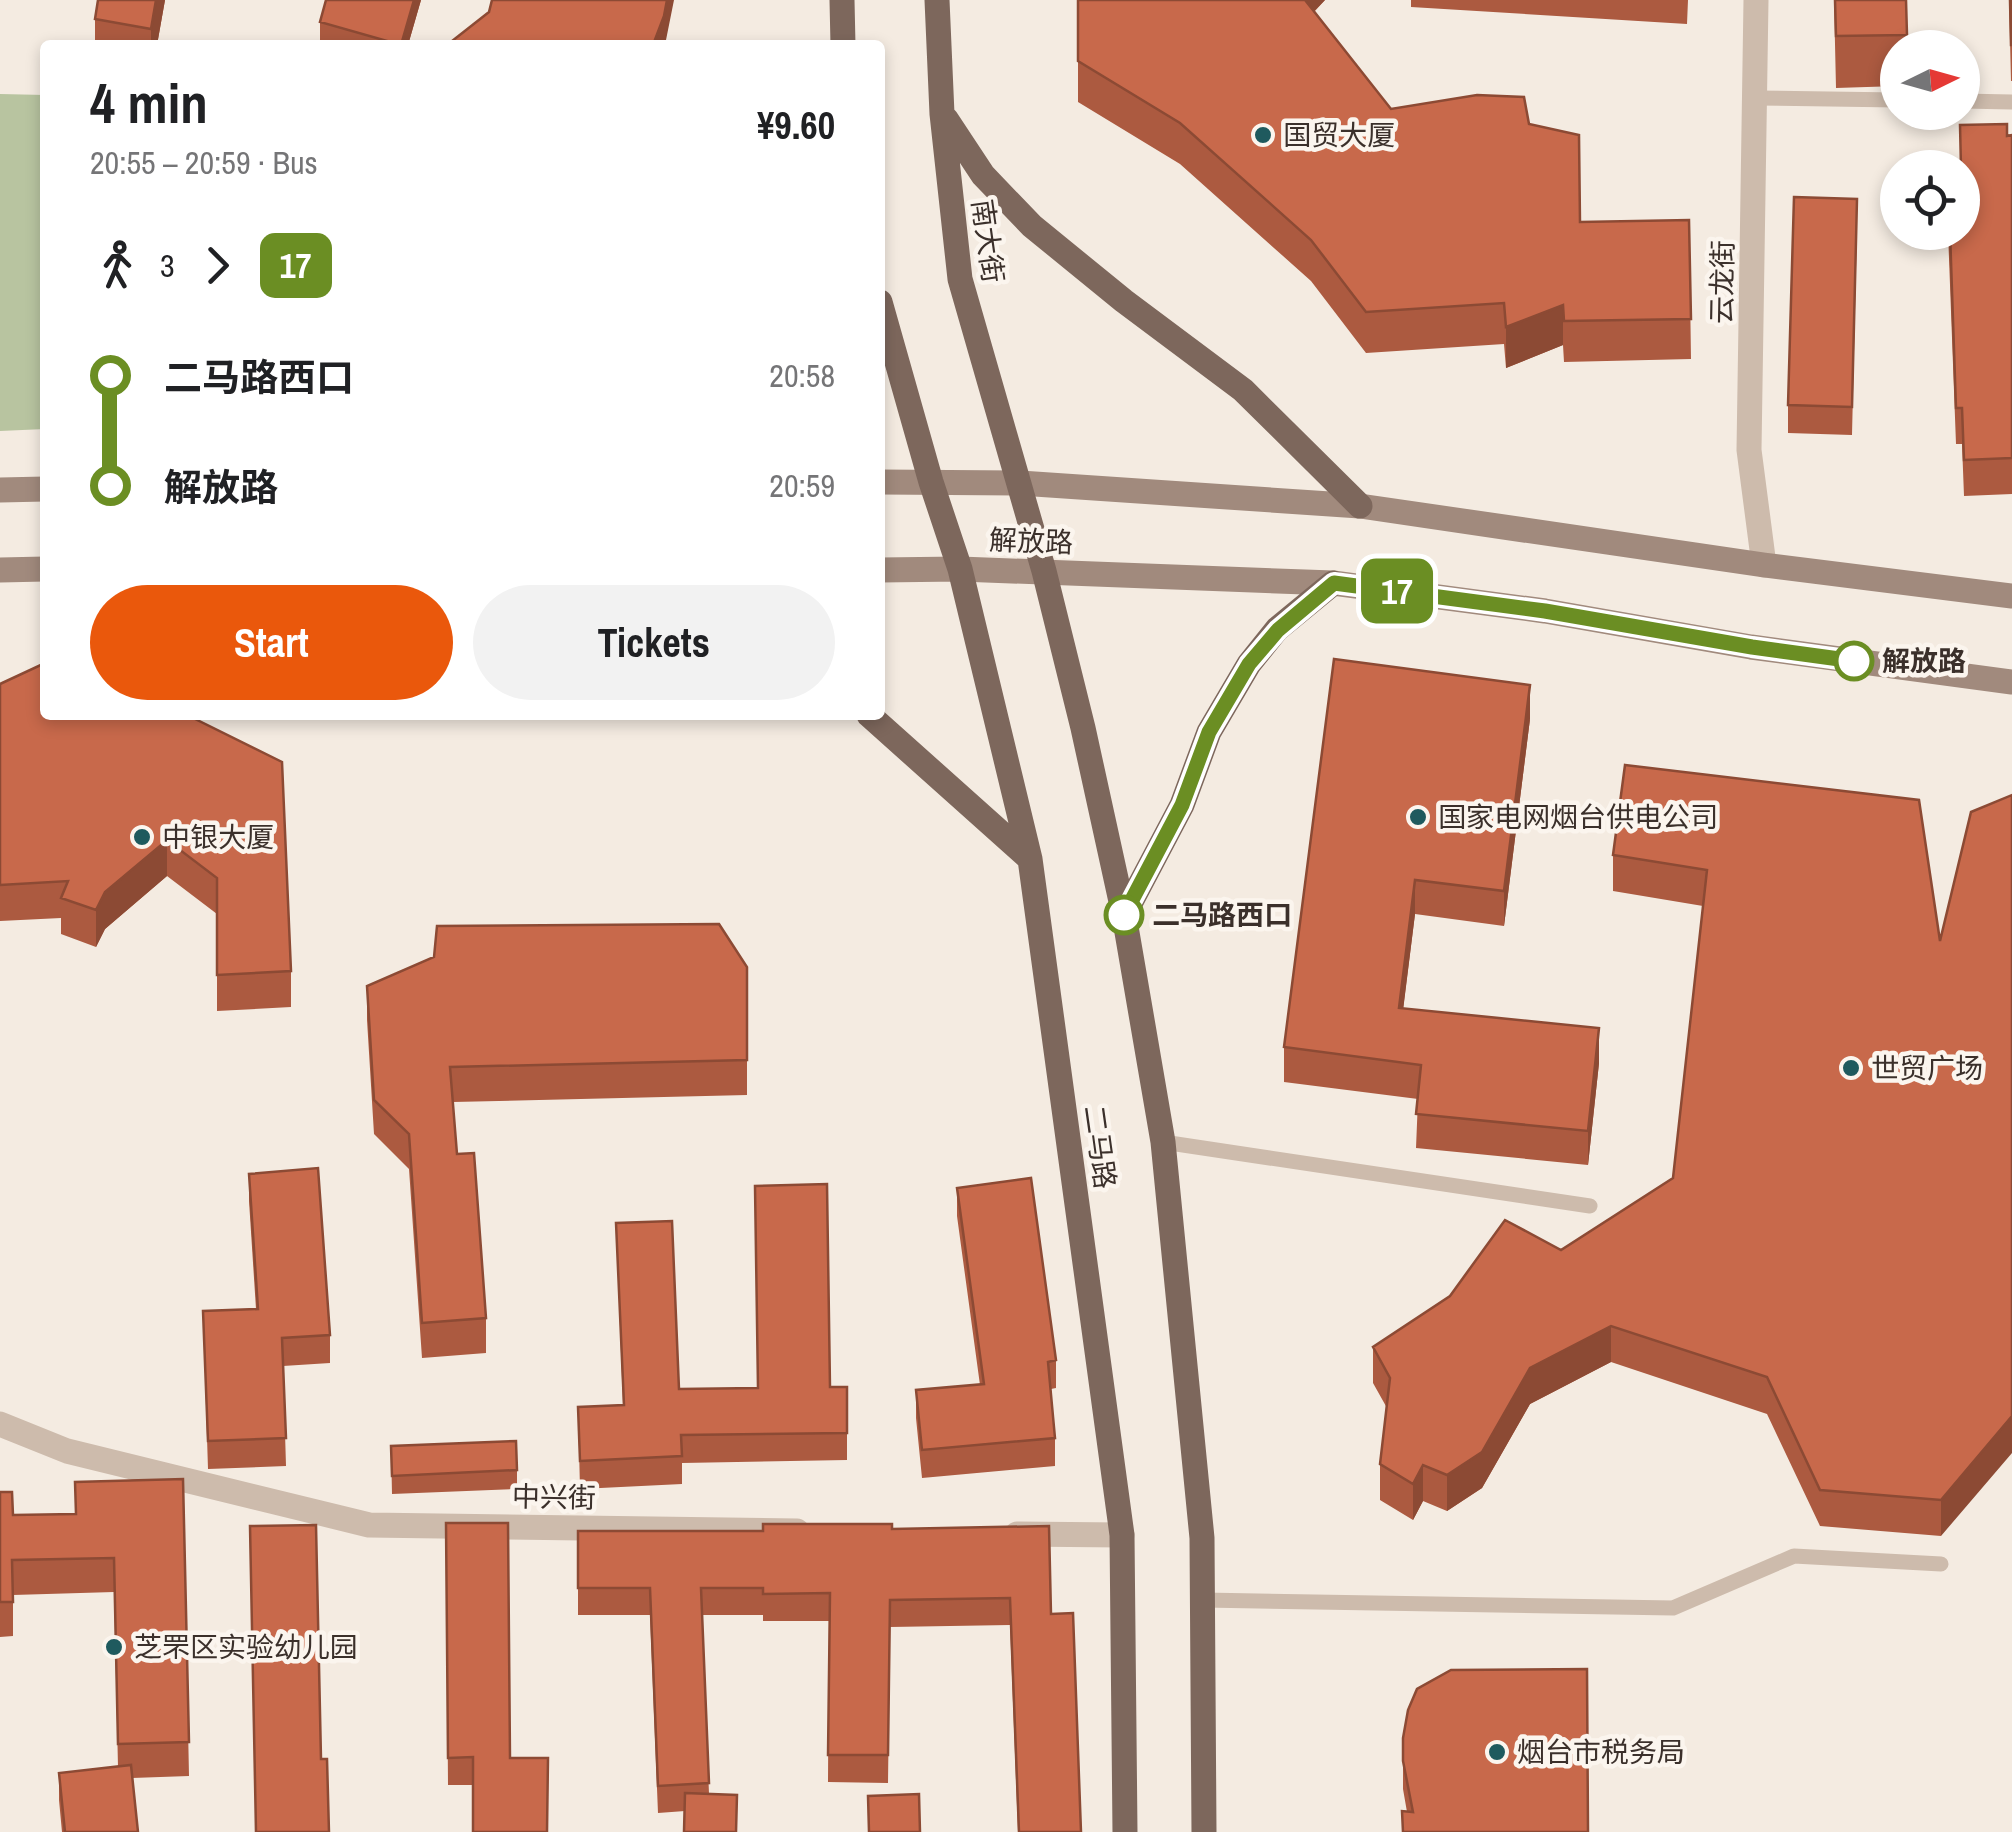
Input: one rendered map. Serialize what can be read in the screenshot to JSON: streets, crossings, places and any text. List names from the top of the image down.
{
  "streets": {
    "main road": ["南大街", "解放路", "二马路"],
    "street": ["云龙街", "中兴街"]
  },
  "crossings": [
    ["南大街", "解放路"],
    ["云龙街", "解放路"],
    ["解放路", "二马路"]
  ],
  "places": [
    "国贸大厦",
    "解放路",
    "国家电网烟台供电公司",
    "中银大厦",
    "二马路西口",
    "世贸广场",
    "芝罘区实验幼儿园",
    "烟台市税务局"
  ],
  "lines": ["bus line 17"],
  "north": "right",
  "page": {
    "on_map": "17",
    "heading": ["4 min", "20:55 – 20:59 · Bus", "¥9.60"],
    "legs": ["3", "17"],
    "list": [
      {
        "name": "二马路西口",
        "value": "20:58"
      },
      {
        "name": "解放路",
        "value": "20:59"
      }
    ],
    "buttons": ["Start", "Tickets"]
  }
}
